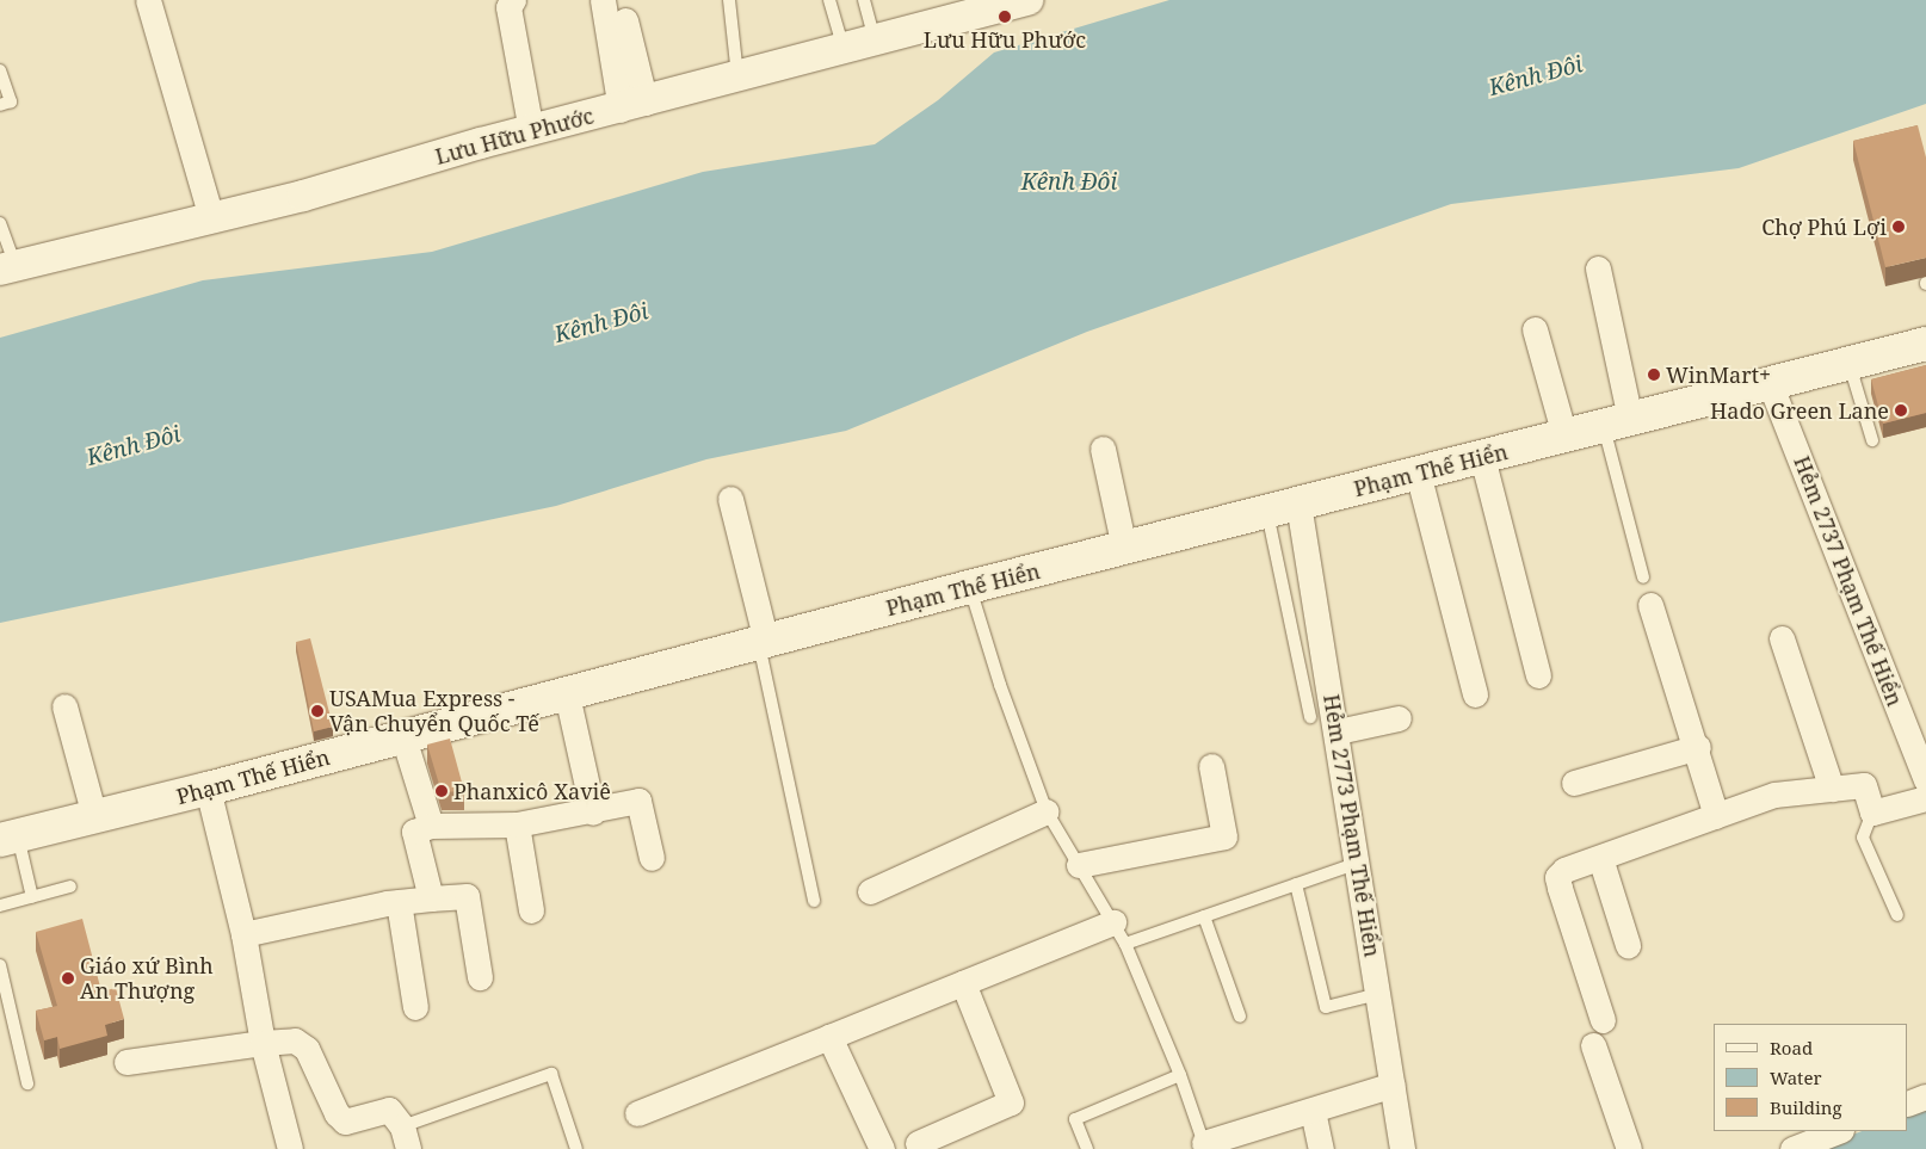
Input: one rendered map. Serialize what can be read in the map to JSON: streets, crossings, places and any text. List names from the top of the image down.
{
  "streets": {
    "main road": ["Phạm Thế Hiển"],
    "street": ["Lưu Hữu Phước", "Hẻm 2737 Phạm Thế Hiển", "Hẻm 2773 Phạm Thế Hiển"]
  },
  "crossings": [
    ["Phạm Thế Hiển", "Hẻm 2737 Phạm Thế Hiển"],
    ["Phạm Thế Hiển", "Hẻm 2773 Phạm Thế Hiển"]
  ],
  "water": ["Kênh Đôi"],
  "places": [
    "Lưu Hữu Phước",
    "Chợ Phú Lợi",
    "WinMart+",
    "Hado Green Lane",
    "USAMua Express - Vận Chuyển Quốc Tế",
    "Phanxicô Xaviê",
    "Giáo xứ Bình An Thượng"
  ],
  "legend": ["Road", "Water", "Building"]
}
